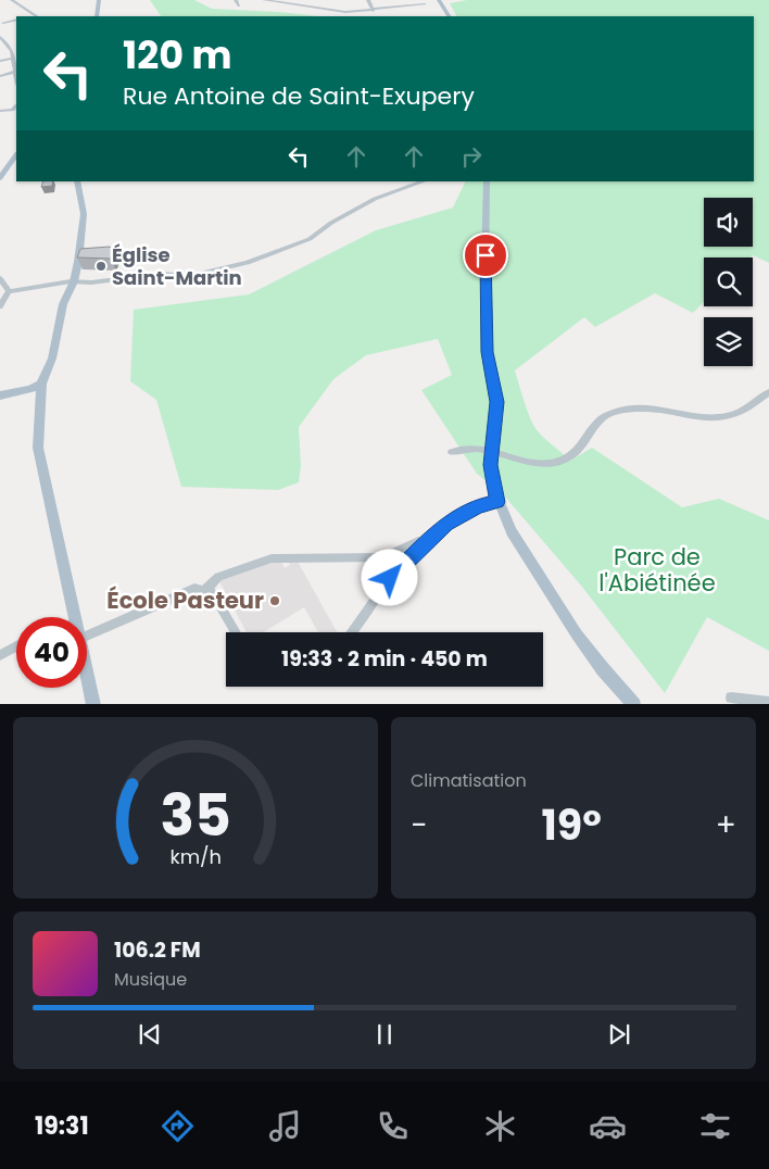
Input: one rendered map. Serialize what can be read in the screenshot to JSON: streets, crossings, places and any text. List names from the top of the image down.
{
  "parks": ["Parc de l'Abiétinée"],
  "places": ["Église Saint-Martin", "École Pasteur"],
  "page": {
    "turn": ["120 m", "Rue Antoine de Saint-Exupery"],
    "limit": "40",
    "trip": "19:33 · 2 min · 450 m",
    "tile": "Climatisation",
    "heat": ["−", "19°", "+"],
    "song": ["106.2 FM", "Musique"],
    "tabs": "19:31",
    "gauge": ["35", "km/h"]
  }
}
